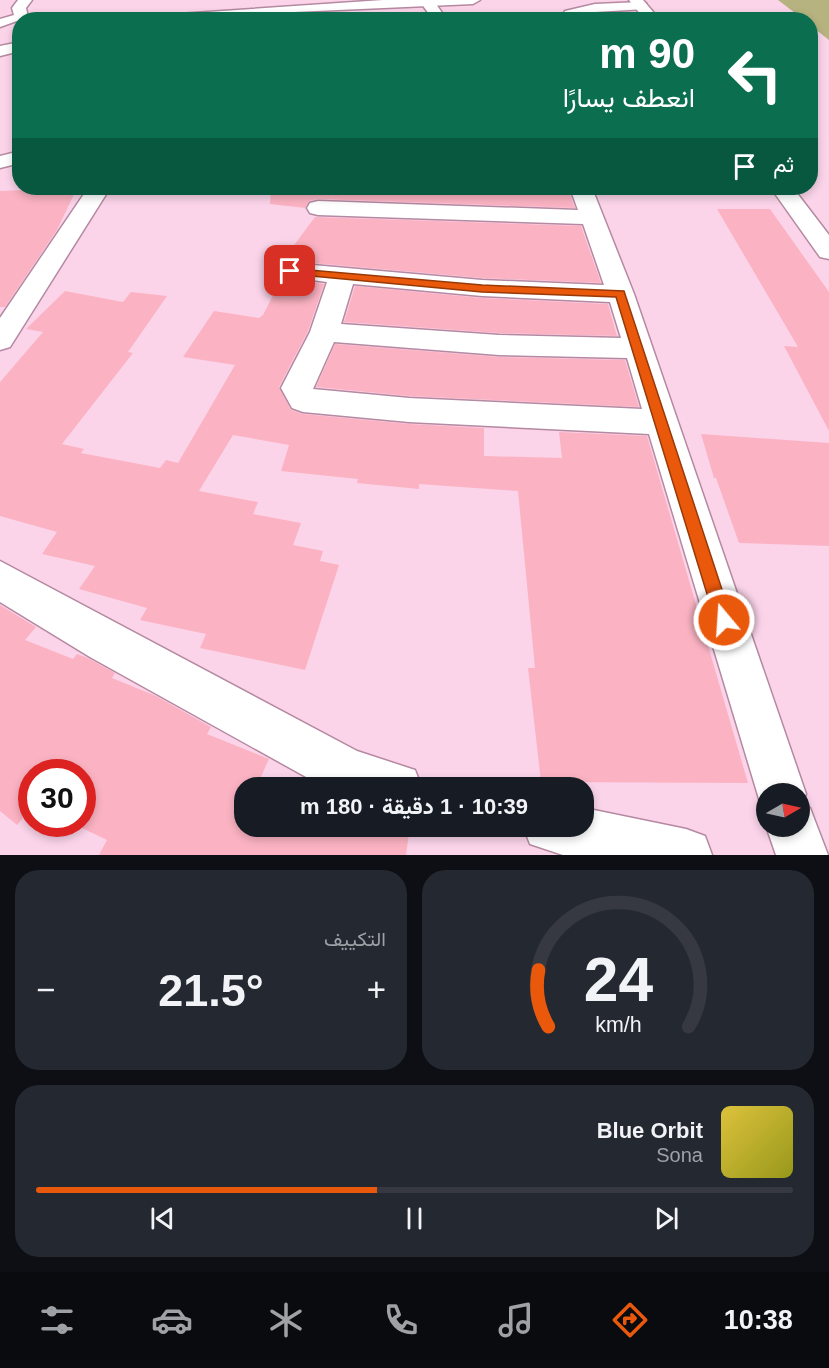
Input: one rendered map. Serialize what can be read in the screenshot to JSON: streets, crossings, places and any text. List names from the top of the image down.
{
  "north": "right",
  "page": {
    "turn": ["90 m", "انعطف يسارًا"],
    "then": "ثم",
    "limit": "30",
    "trip": "10:39 · 1 دقيقة · 180 m",
    "tile": "التكييف",
    "heat": ["−", "21.5°", "+"],
    "song": ["Blue Orbit", "Sona"],
    "tabs": "10:38",
    "gauge": ["24", "km/h"]
  }
}
